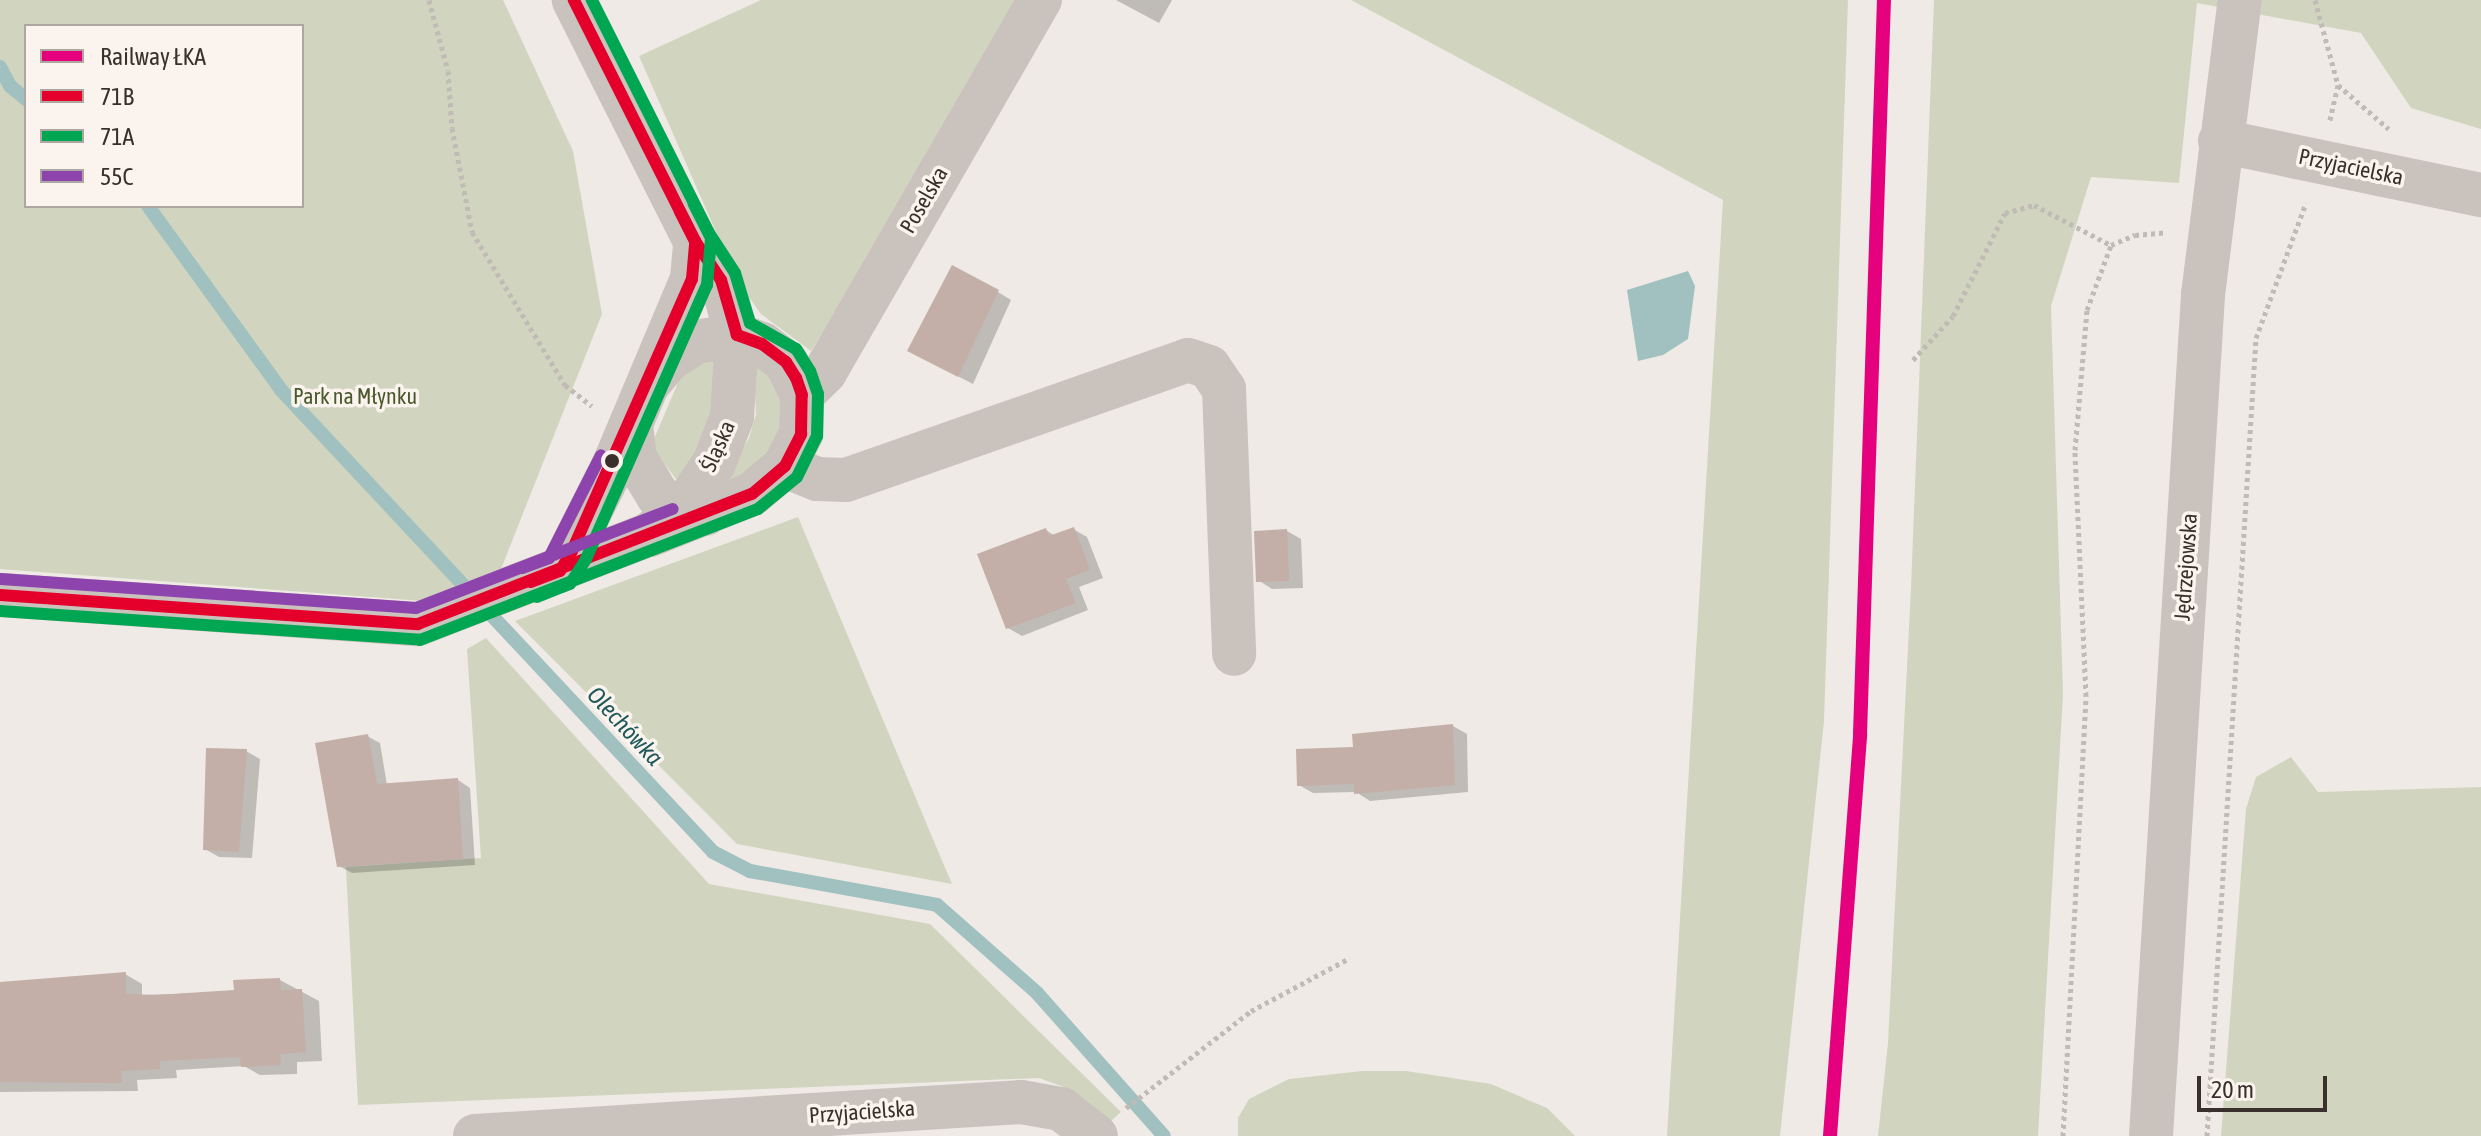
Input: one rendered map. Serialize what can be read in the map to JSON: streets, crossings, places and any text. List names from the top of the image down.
{
  "streets": {
    "street": [
      "Przyjacielska",
      "Poselska",
      "Śląska",
      "Jędrzejowska"
    ]
  },
  "crossings": [
    ["Przyjacielska", "Jędrzejowska"]
  ],
  "water": ["Olechówka"],
  "parks": ["Park na Młynku"],
  "lines": [
    "rail line ŁKA",
    "transit line 71B",
    "transit line 71A",
    "transit line 55C"
  ],
  "legend": [
    "Railway ŁKA",
    "71B",
    "71A",
    "55C"
  ],
  "scale_bar": "20 m"
}
